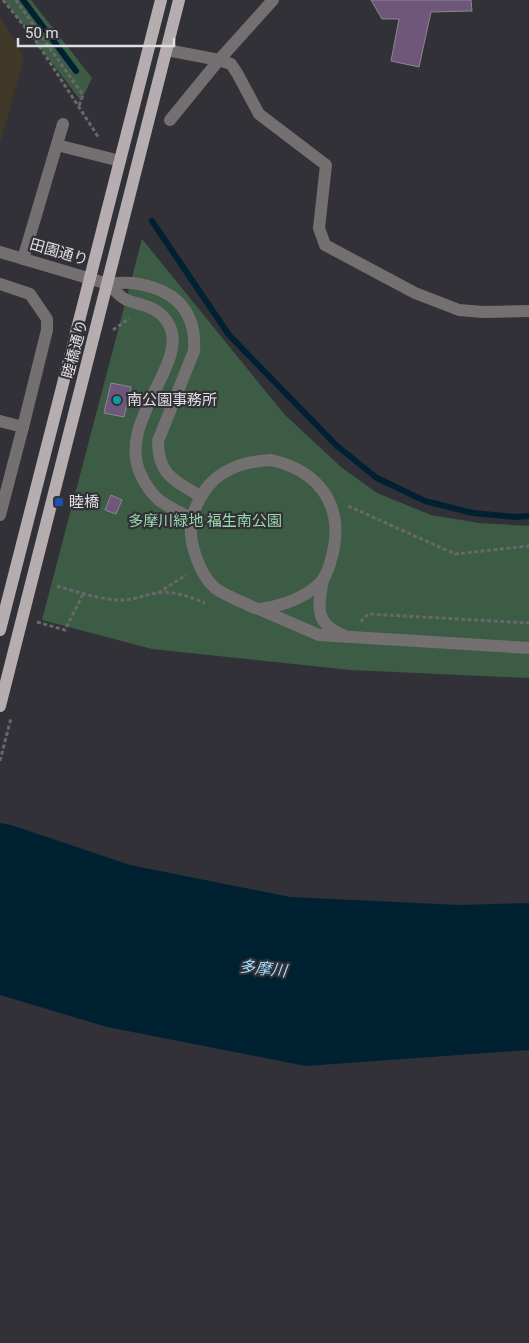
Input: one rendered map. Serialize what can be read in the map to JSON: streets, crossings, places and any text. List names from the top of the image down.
{
  "streets": {
    "main road": ["睦橋通り"],
    "street": ["田園通り"]
  },
  "crossings": [
    ["田園通り", "睦橋通り"]
  ],
  "water": ["多摩川"],
  "parks": ["多摩川緑地 福生南公園"],
  "places": {
    "other": ["南公園事務所"],
    "transit": ["睦橋"]
  },
  "scale_bar": "50 m"
}
